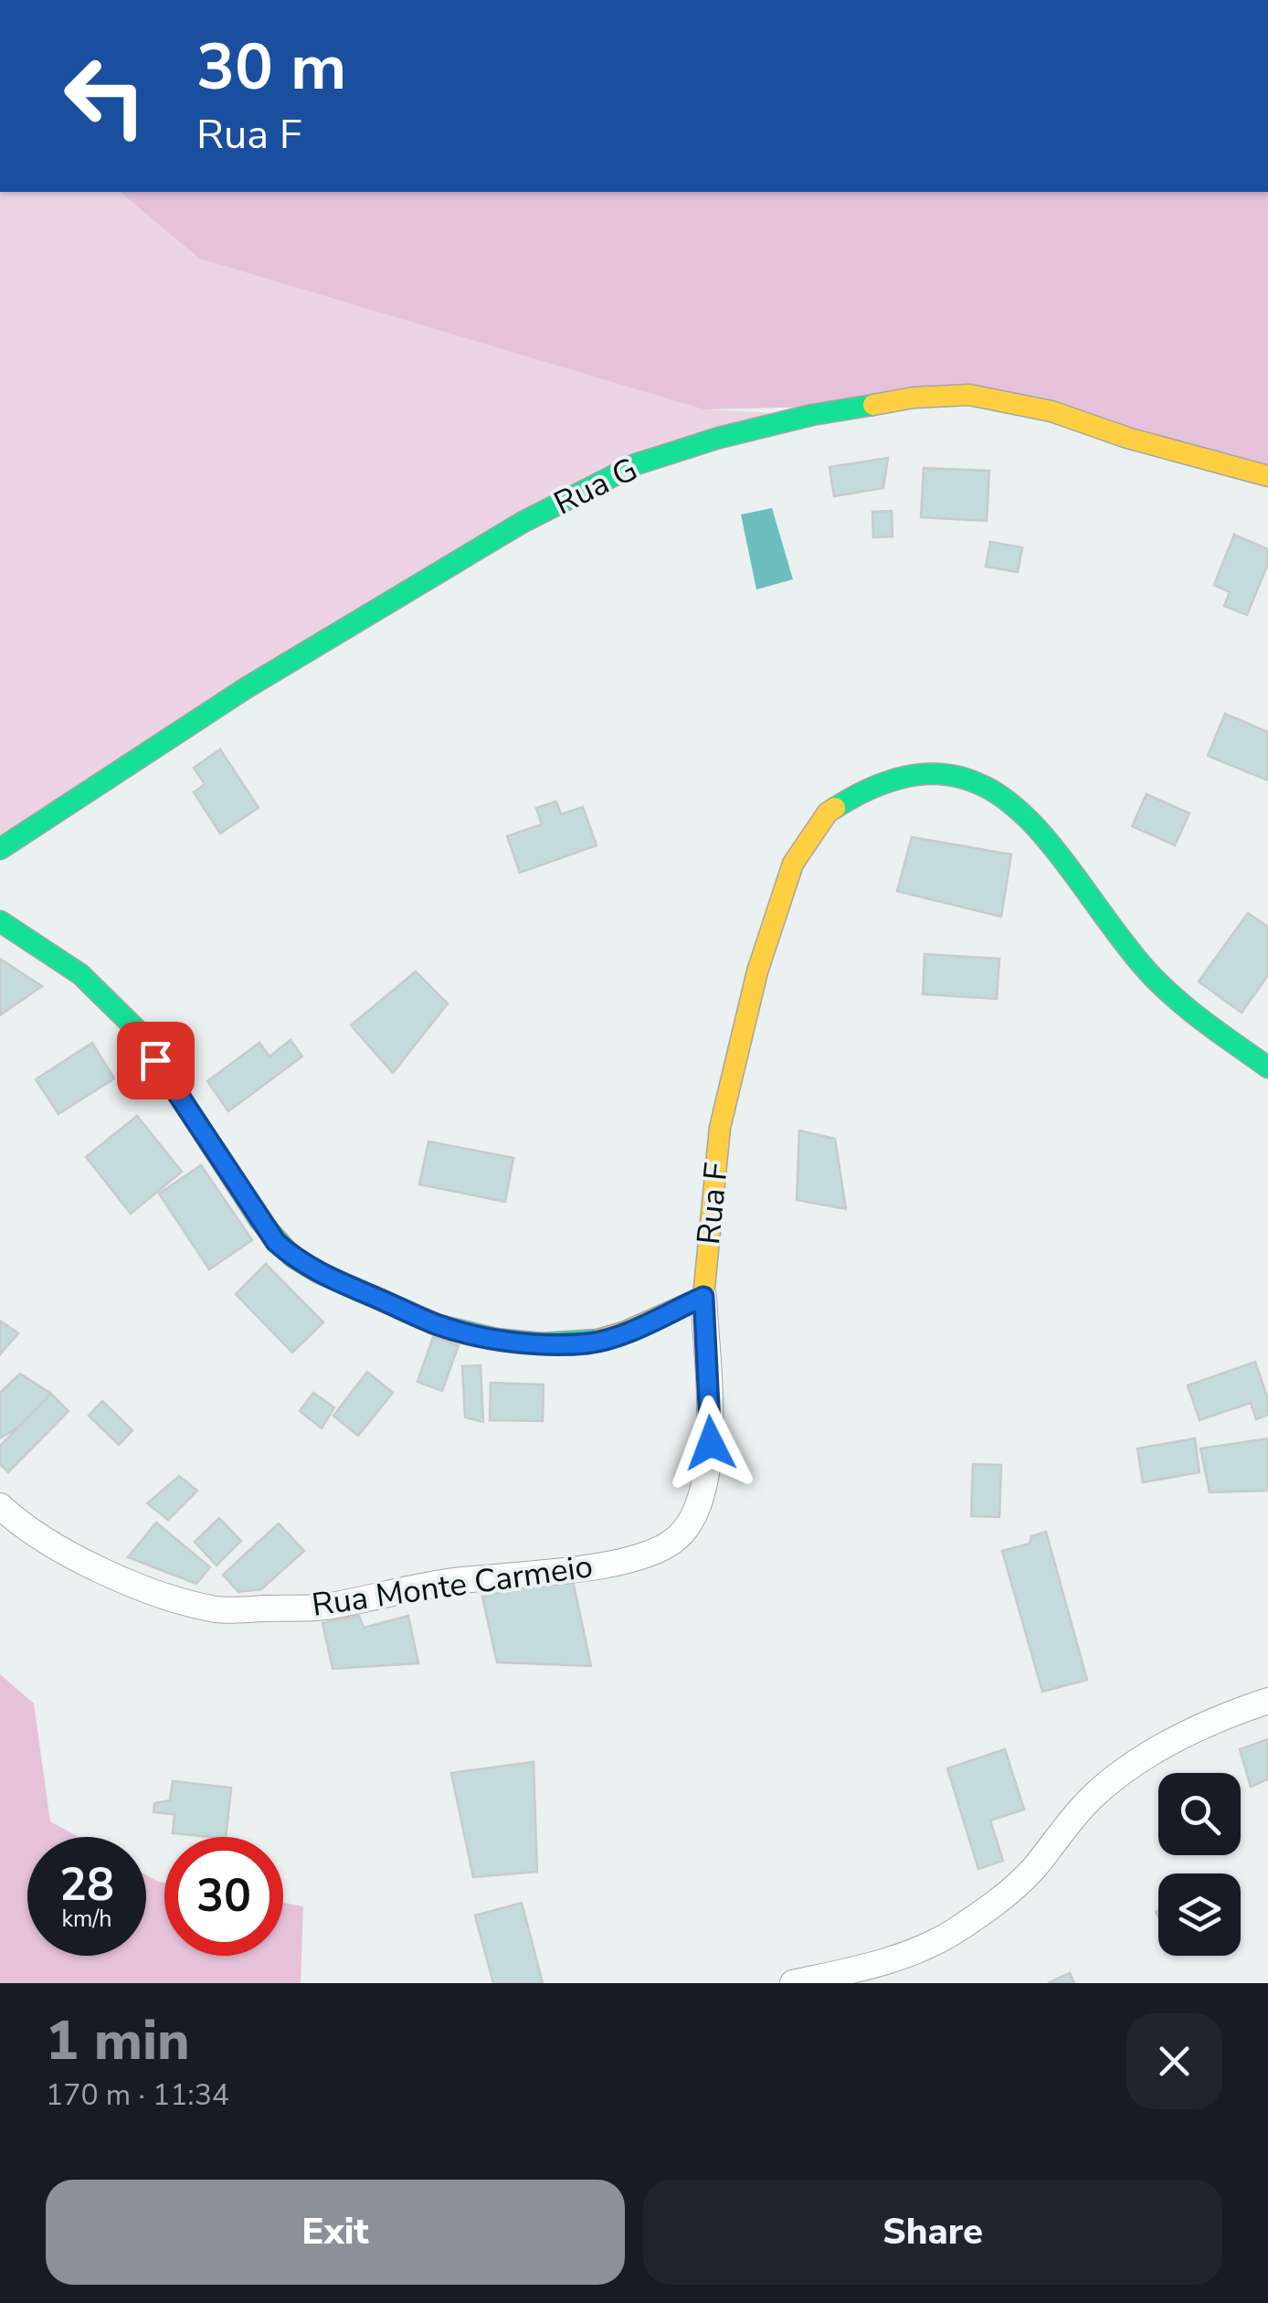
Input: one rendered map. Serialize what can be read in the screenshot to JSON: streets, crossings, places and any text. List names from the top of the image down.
{
  "streets": {
    "street": ["Rua G", "Rua F", "Rua Monte Carmeio"]
  },
  "crossings": [
    ["Rua F", "Rua Monte Carmeio"]
  ],
  "page": {
    "turn": ["30 m", "Rua F"],
    "speed": "28 km/h",
    "limit": "30",
    "heading": ["1 min", "170 m · 11:34"],
    "buttons": ["Exit", "Share"]
  }
}
